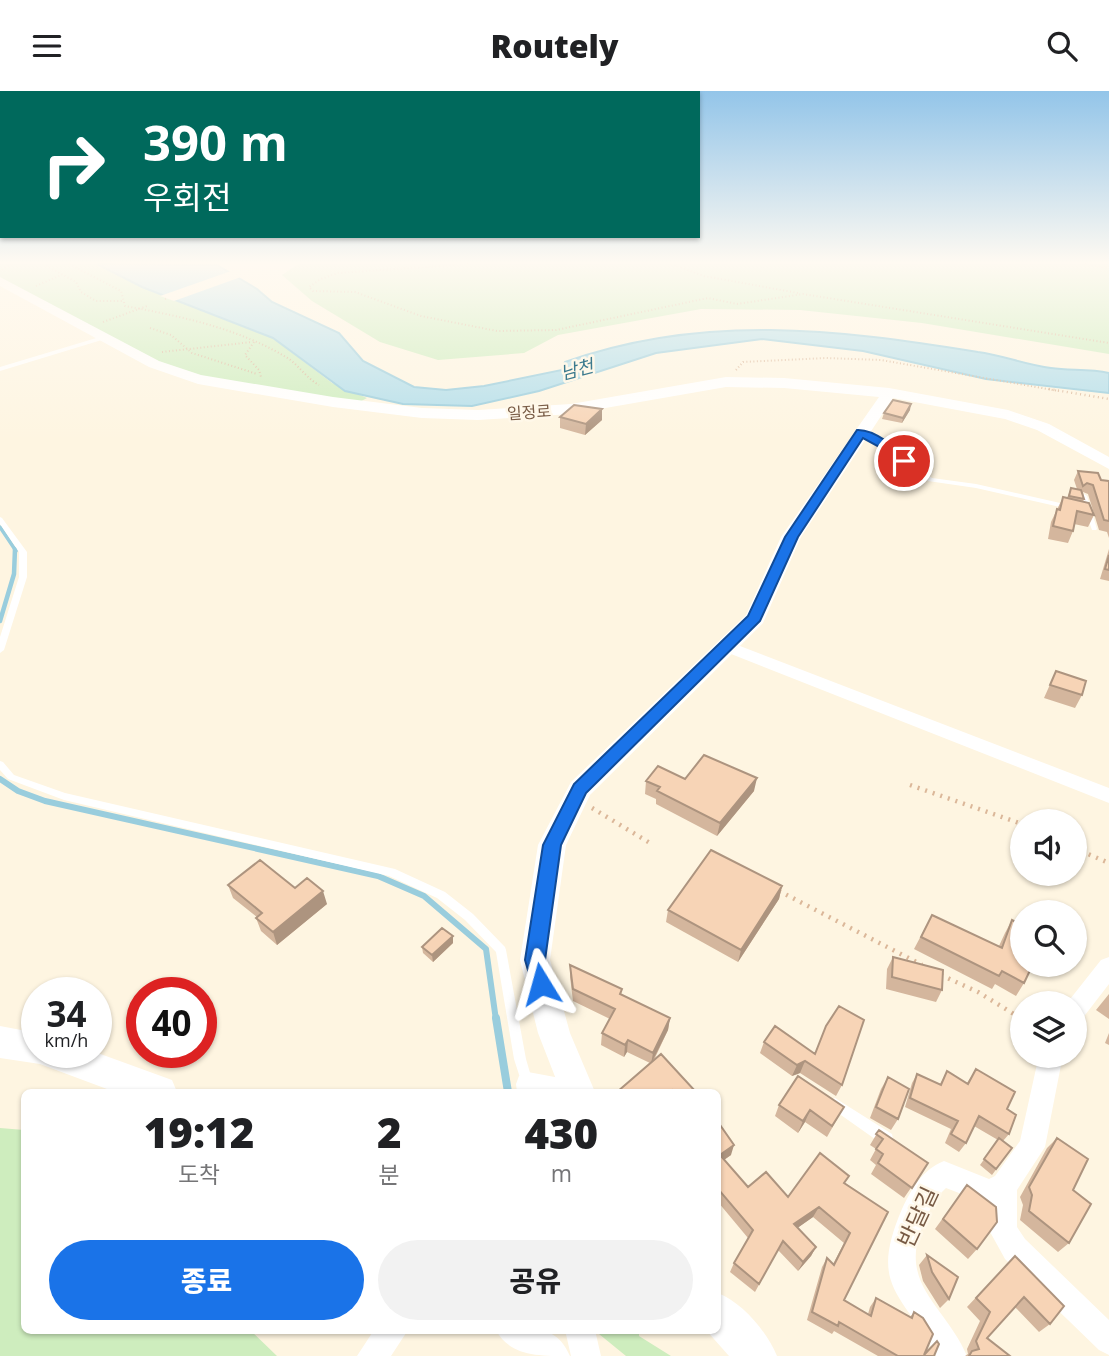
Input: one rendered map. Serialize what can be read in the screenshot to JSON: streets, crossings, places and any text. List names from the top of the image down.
{
  "streets": {
    "street": ["일정로", "반달길"]
  },
  "water": ["남천"],
  "page": {
    "header": "Routely",
    "turn": ["390 m", "우회전"],
    "speed": "34 km/h",
    "limit": "40",
    "eta": [
      "19:12",
      "도착",
      "2",
      "분",
      "430",
      "m"
    ],
    "buttons": ["종료", "공유"]
  }
}
